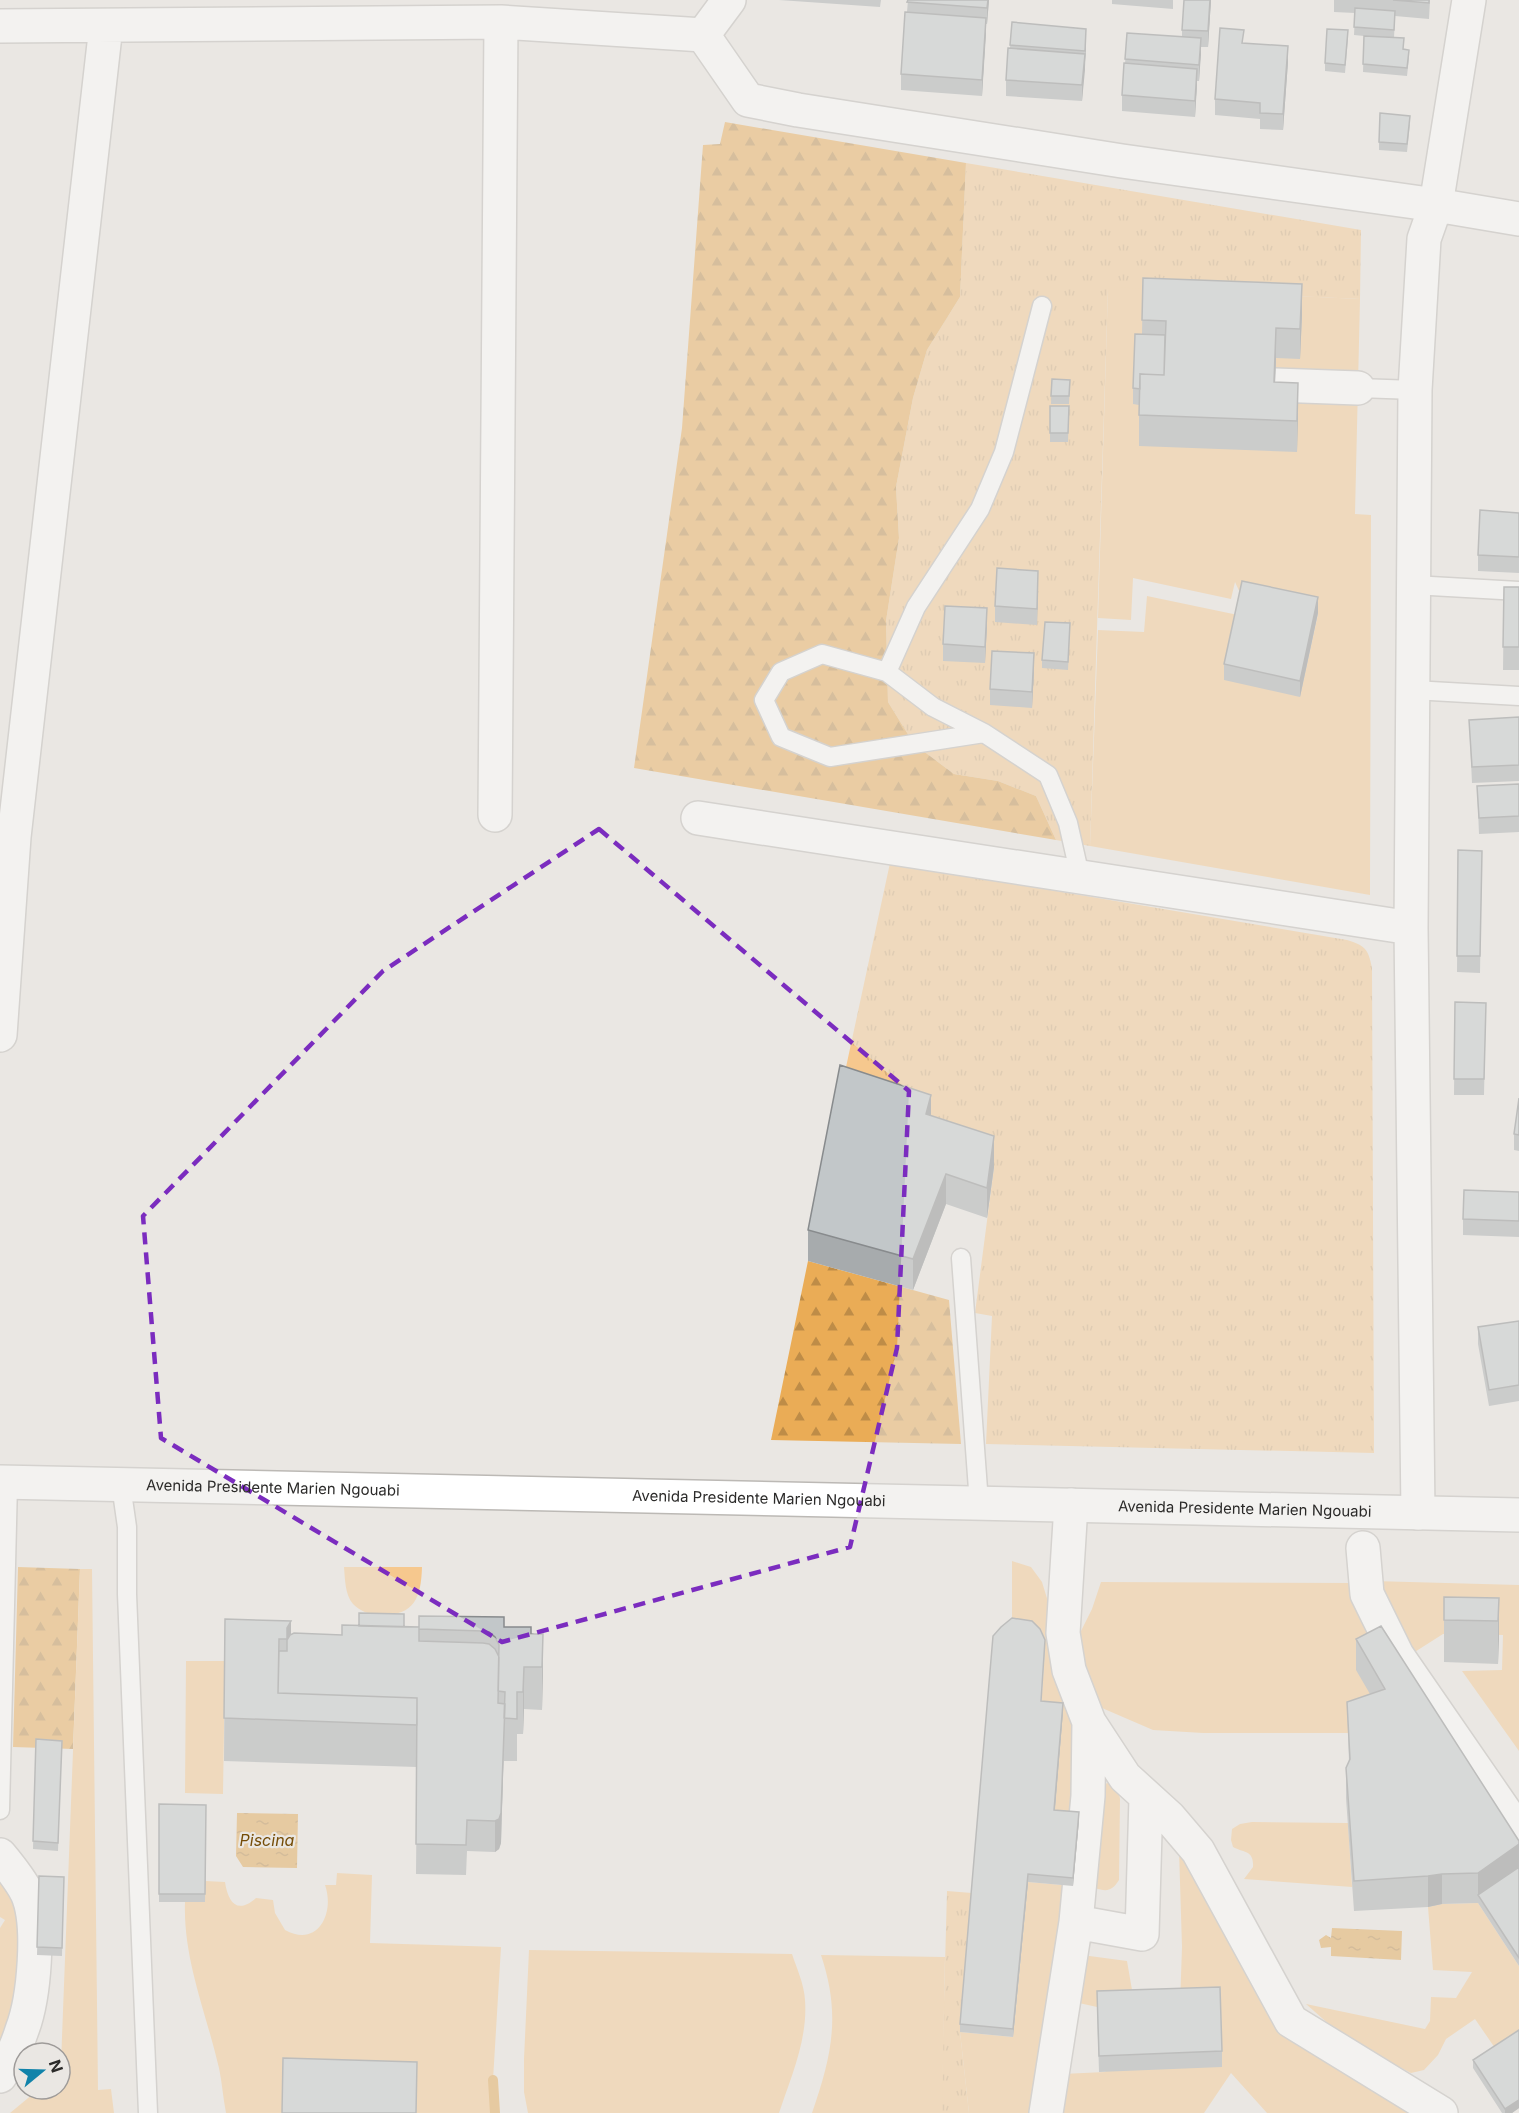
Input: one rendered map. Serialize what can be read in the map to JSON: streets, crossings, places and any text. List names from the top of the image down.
{
  "streets": {
    "street": ["Avenida Presidente Marien Ngouabi"]
  },
  "water": ["Piscina"],
  "north": "right"
}
